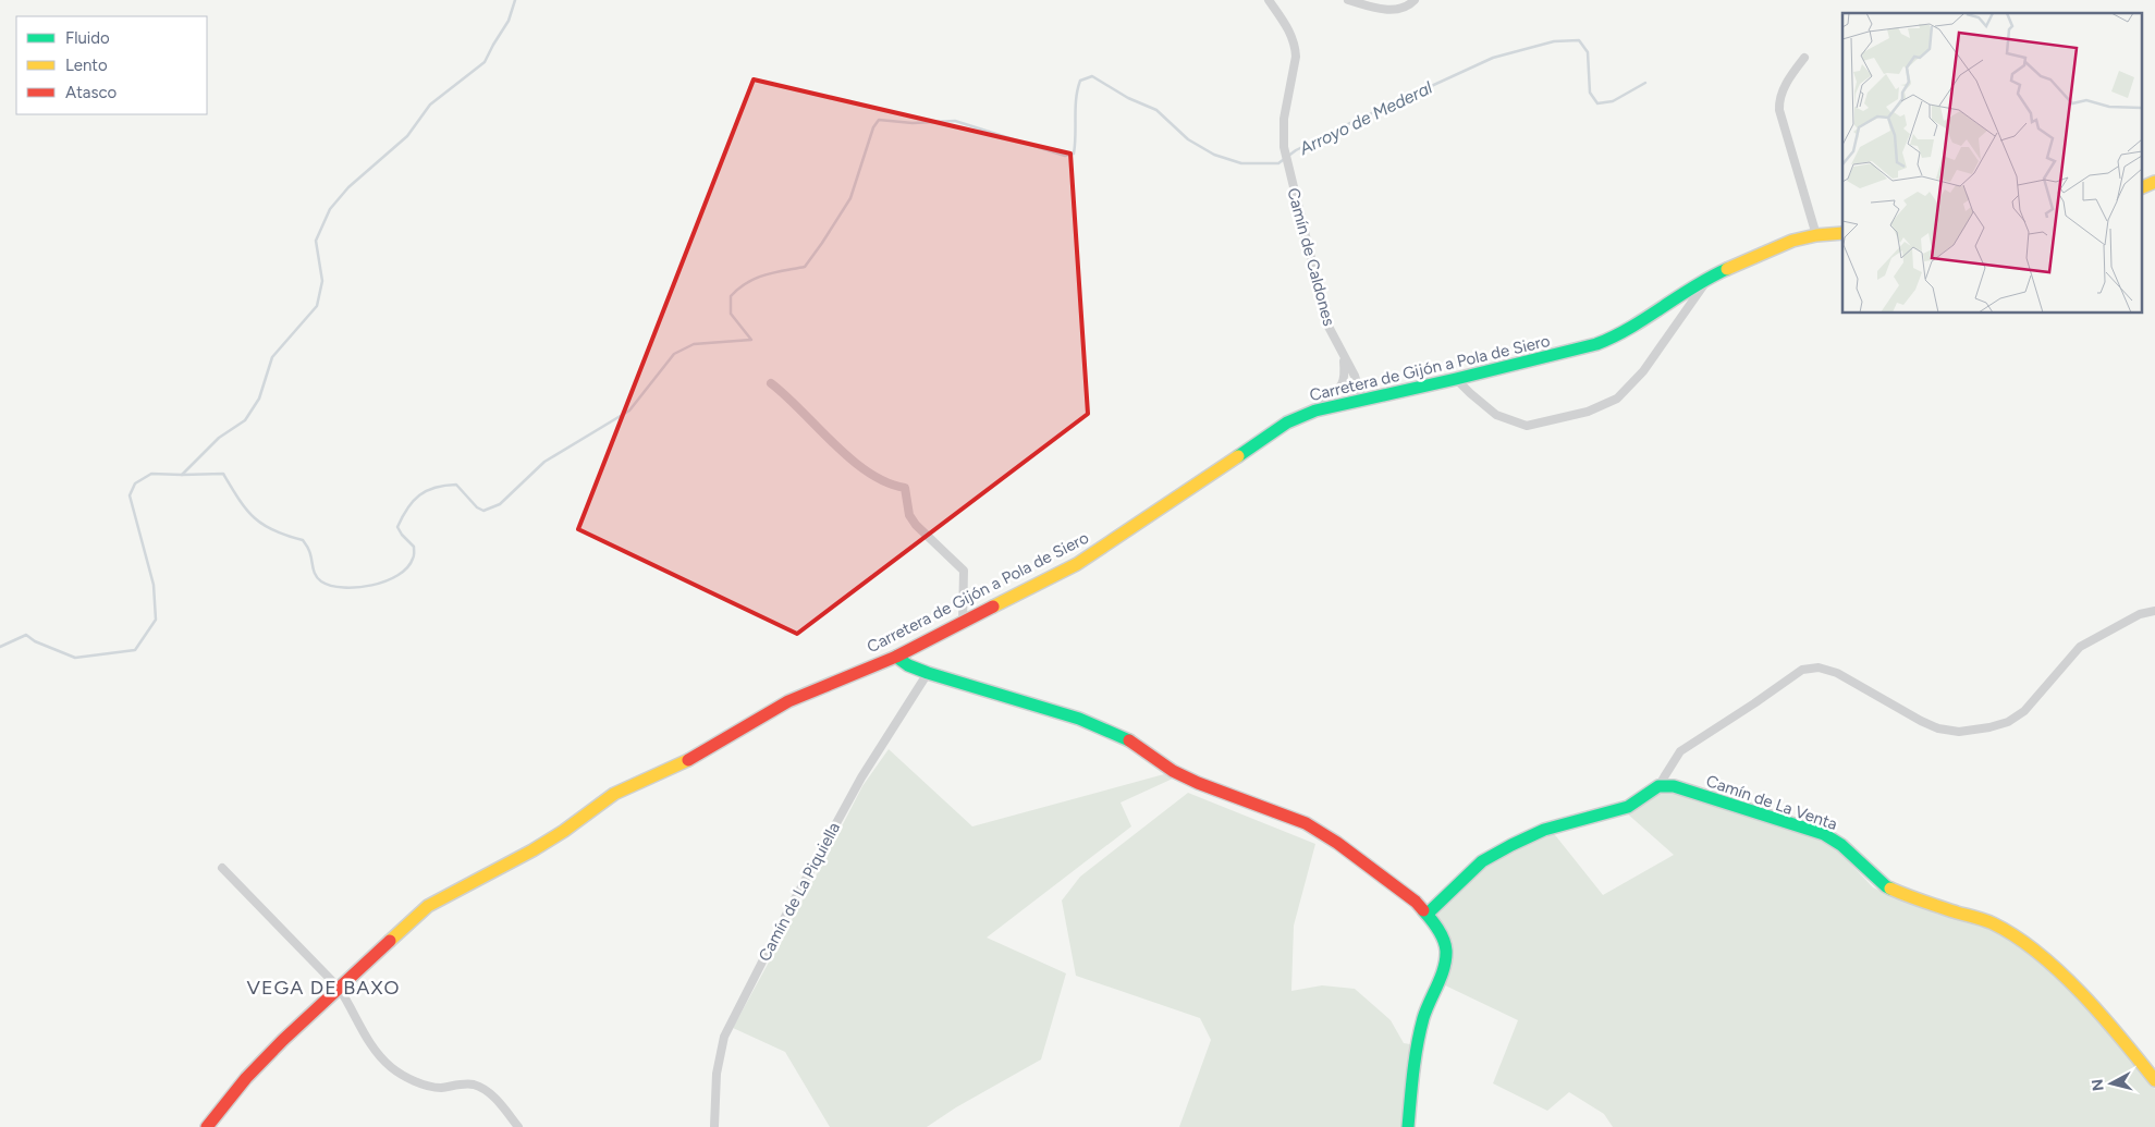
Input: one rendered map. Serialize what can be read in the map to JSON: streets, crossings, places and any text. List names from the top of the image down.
{
  "streets": {
    "street": [
      "Camín de Caldones",
      "Carretera de Gijón a Pola de Siero",
      "Camín de La Venta",
      "Camín de La Piquiella"
    ]
  },
  "crossings": [
    ["Camín de Caldones", "Carretera de Gijón a Pola de Siero"]
  ],
  "districts": ["VEGA DE BAXO"],
  "water": ["Arroyo de Mederal"],
  "legend": ["Fluido", "Lento", "Atasco"],
  "north": "left"
}
